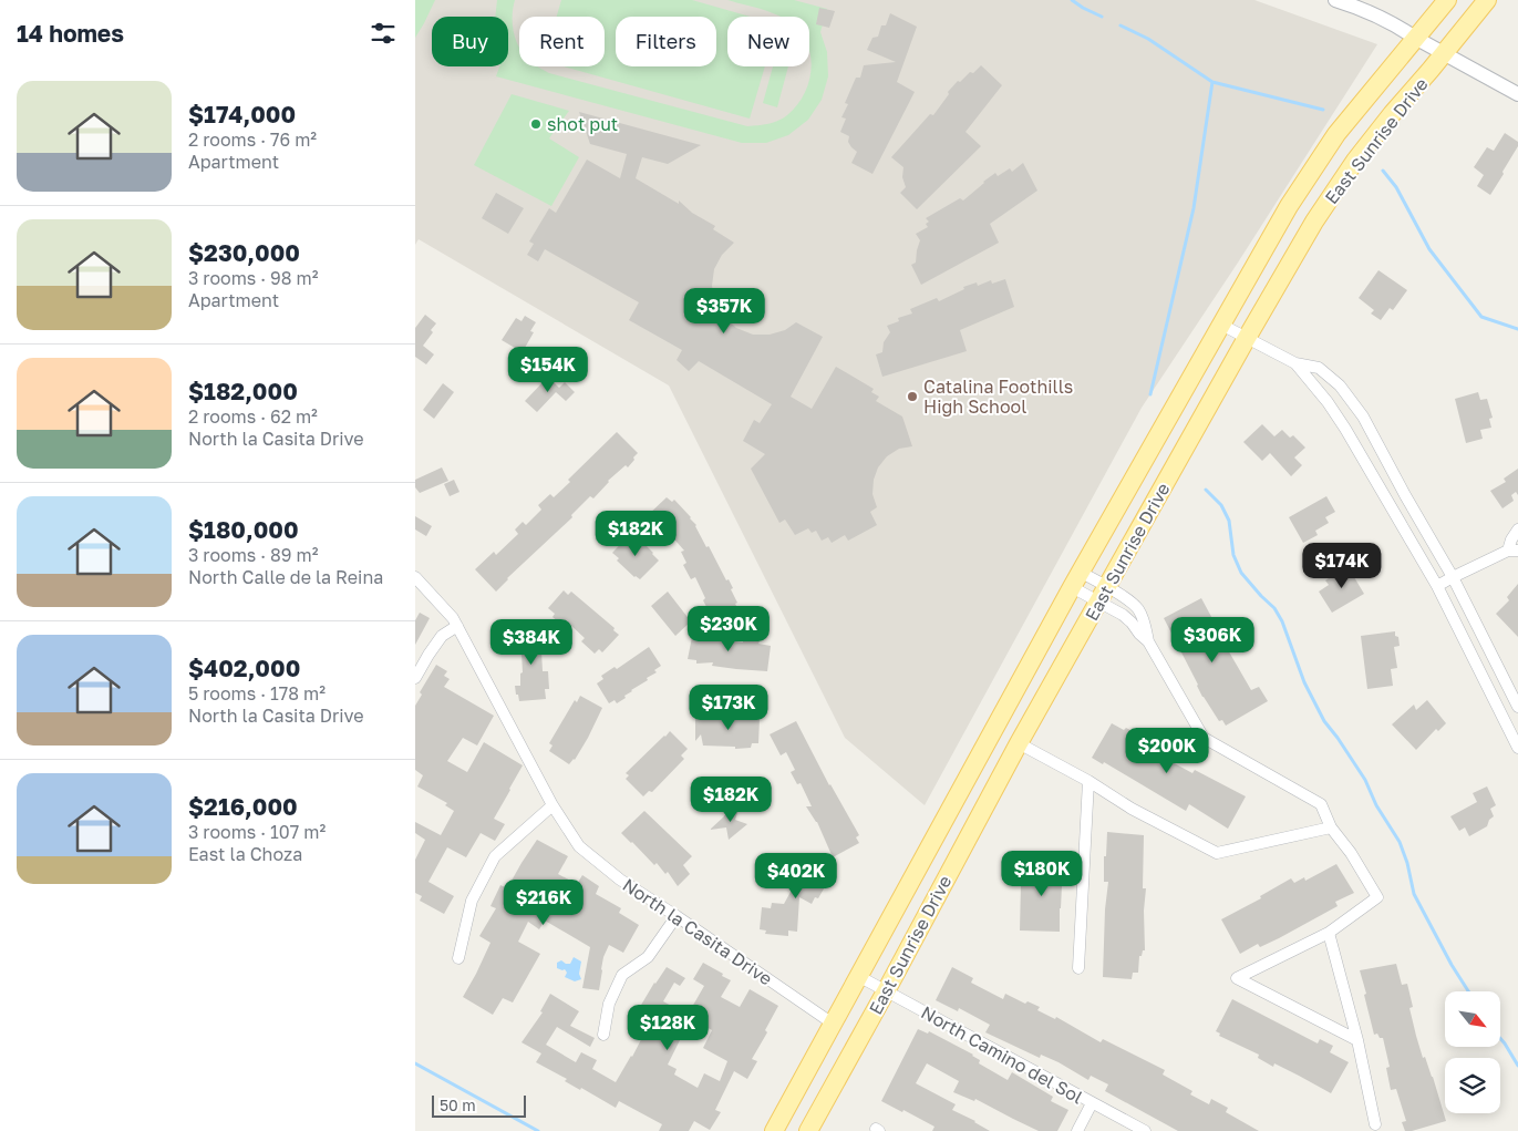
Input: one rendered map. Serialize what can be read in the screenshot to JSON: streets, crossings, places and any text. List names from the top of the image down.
{
  "streets": {
    "main road": ["East Sunrise Drive"],
    "street": ["North la Casita Drive", "North Camino del Sol"]
  },
  "crossings": [
    ["East Sunrise Drive", "North la Casita Drive"],
    ["East Sunrise Drive", "North Camino del Sol"]
  ],
  "places": ["shot put", "Catalina Foothills High School"],
  "scale_bar": "50 m",
  "north": "bottom right",
  "page": {
    "heading": "14 homes",
    "chip": [
      "Buy",
      "Rent",
      "Filters",
      "New"
    ],
    "list": [
      {
        "name": "$174,000",
        "note": "2 rooms · 76 m² · Apartment"
      },
      {
        "name": "$230,000",
        "note": "3 rooms · 98 m² · Apartment"
      },
      {
        "name": "$182,000",
        "note": "2 rooms · 62 m² · North la Casita Drive"
      },
      {
        "name": "$180,000",
        "note": "3 rooms · 89 m² · North Calle de la Reina"
      },
      {
        "name": "$402,000",
        "note": "5 rooms · 178 m² · North la Casita Drive"
      },
      {
        "name": "$216,000",
        "note": "3 rooms · 107 m² · East la Choza"
      }
    ],
    "price": [
      "$357K",
      "$154K",
      "$182K",
      "$174K",
      "$230K",
      "$306K",
      "$384K",
      "$173K",
      "$200K",
      "$182K",
      "$180K",
      "$402K",
      "$216K",
      "$128K"
    ],
    "scale": "50 m"
  }
}
